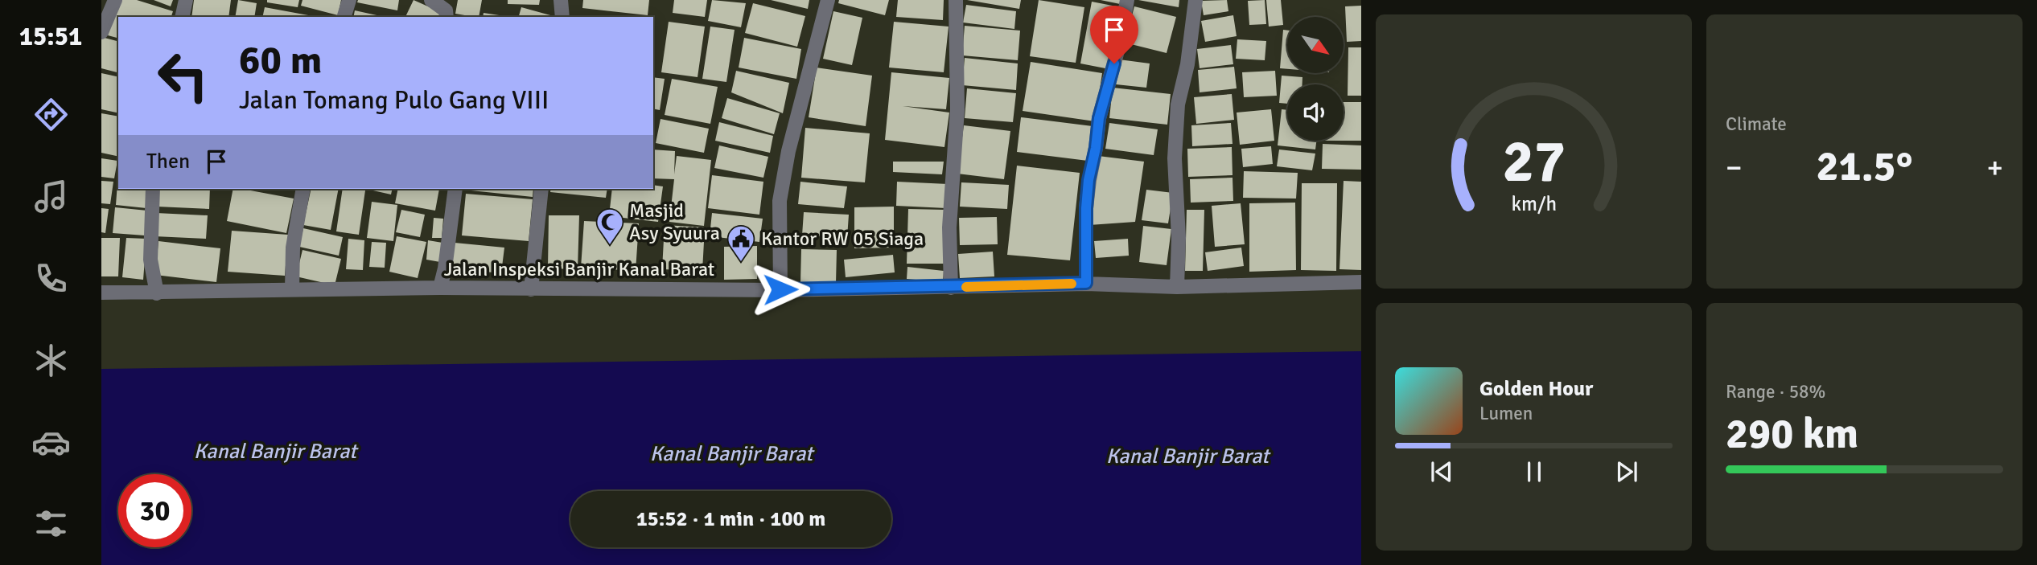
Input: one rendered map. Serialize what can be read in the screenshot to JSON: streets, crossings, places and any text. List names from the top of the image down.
{
  "streets": {
    "street": ["Jalan Inspeksi Banjir Kanal Barat"]
  },
  "water": ["Kanal Banjir Barat"],
  "places": {
    "mosque": ["Masjid Asy Syuura"],
    "public building": ["Kantor RW 05 Siaga"]
  },
  "north": "bottom right",
  "page": {
    "tabs": "15:51",
    "tile": [
      "Climate",
      ["Range · 58%", "290 km"]
    ],
    "turn": ["60 m", "Jalan Tomang Pulo Gang VIII"],
    "then": "Then",
    "heat": ["−", "21.5°", "+"],
    "song": ["Golden Hour", "Lumen"],
    "limit": "30",
    "trip": "15:52 · 1 min · 100 m",
    "gauge": ["27", "km/h"]
  }
}
